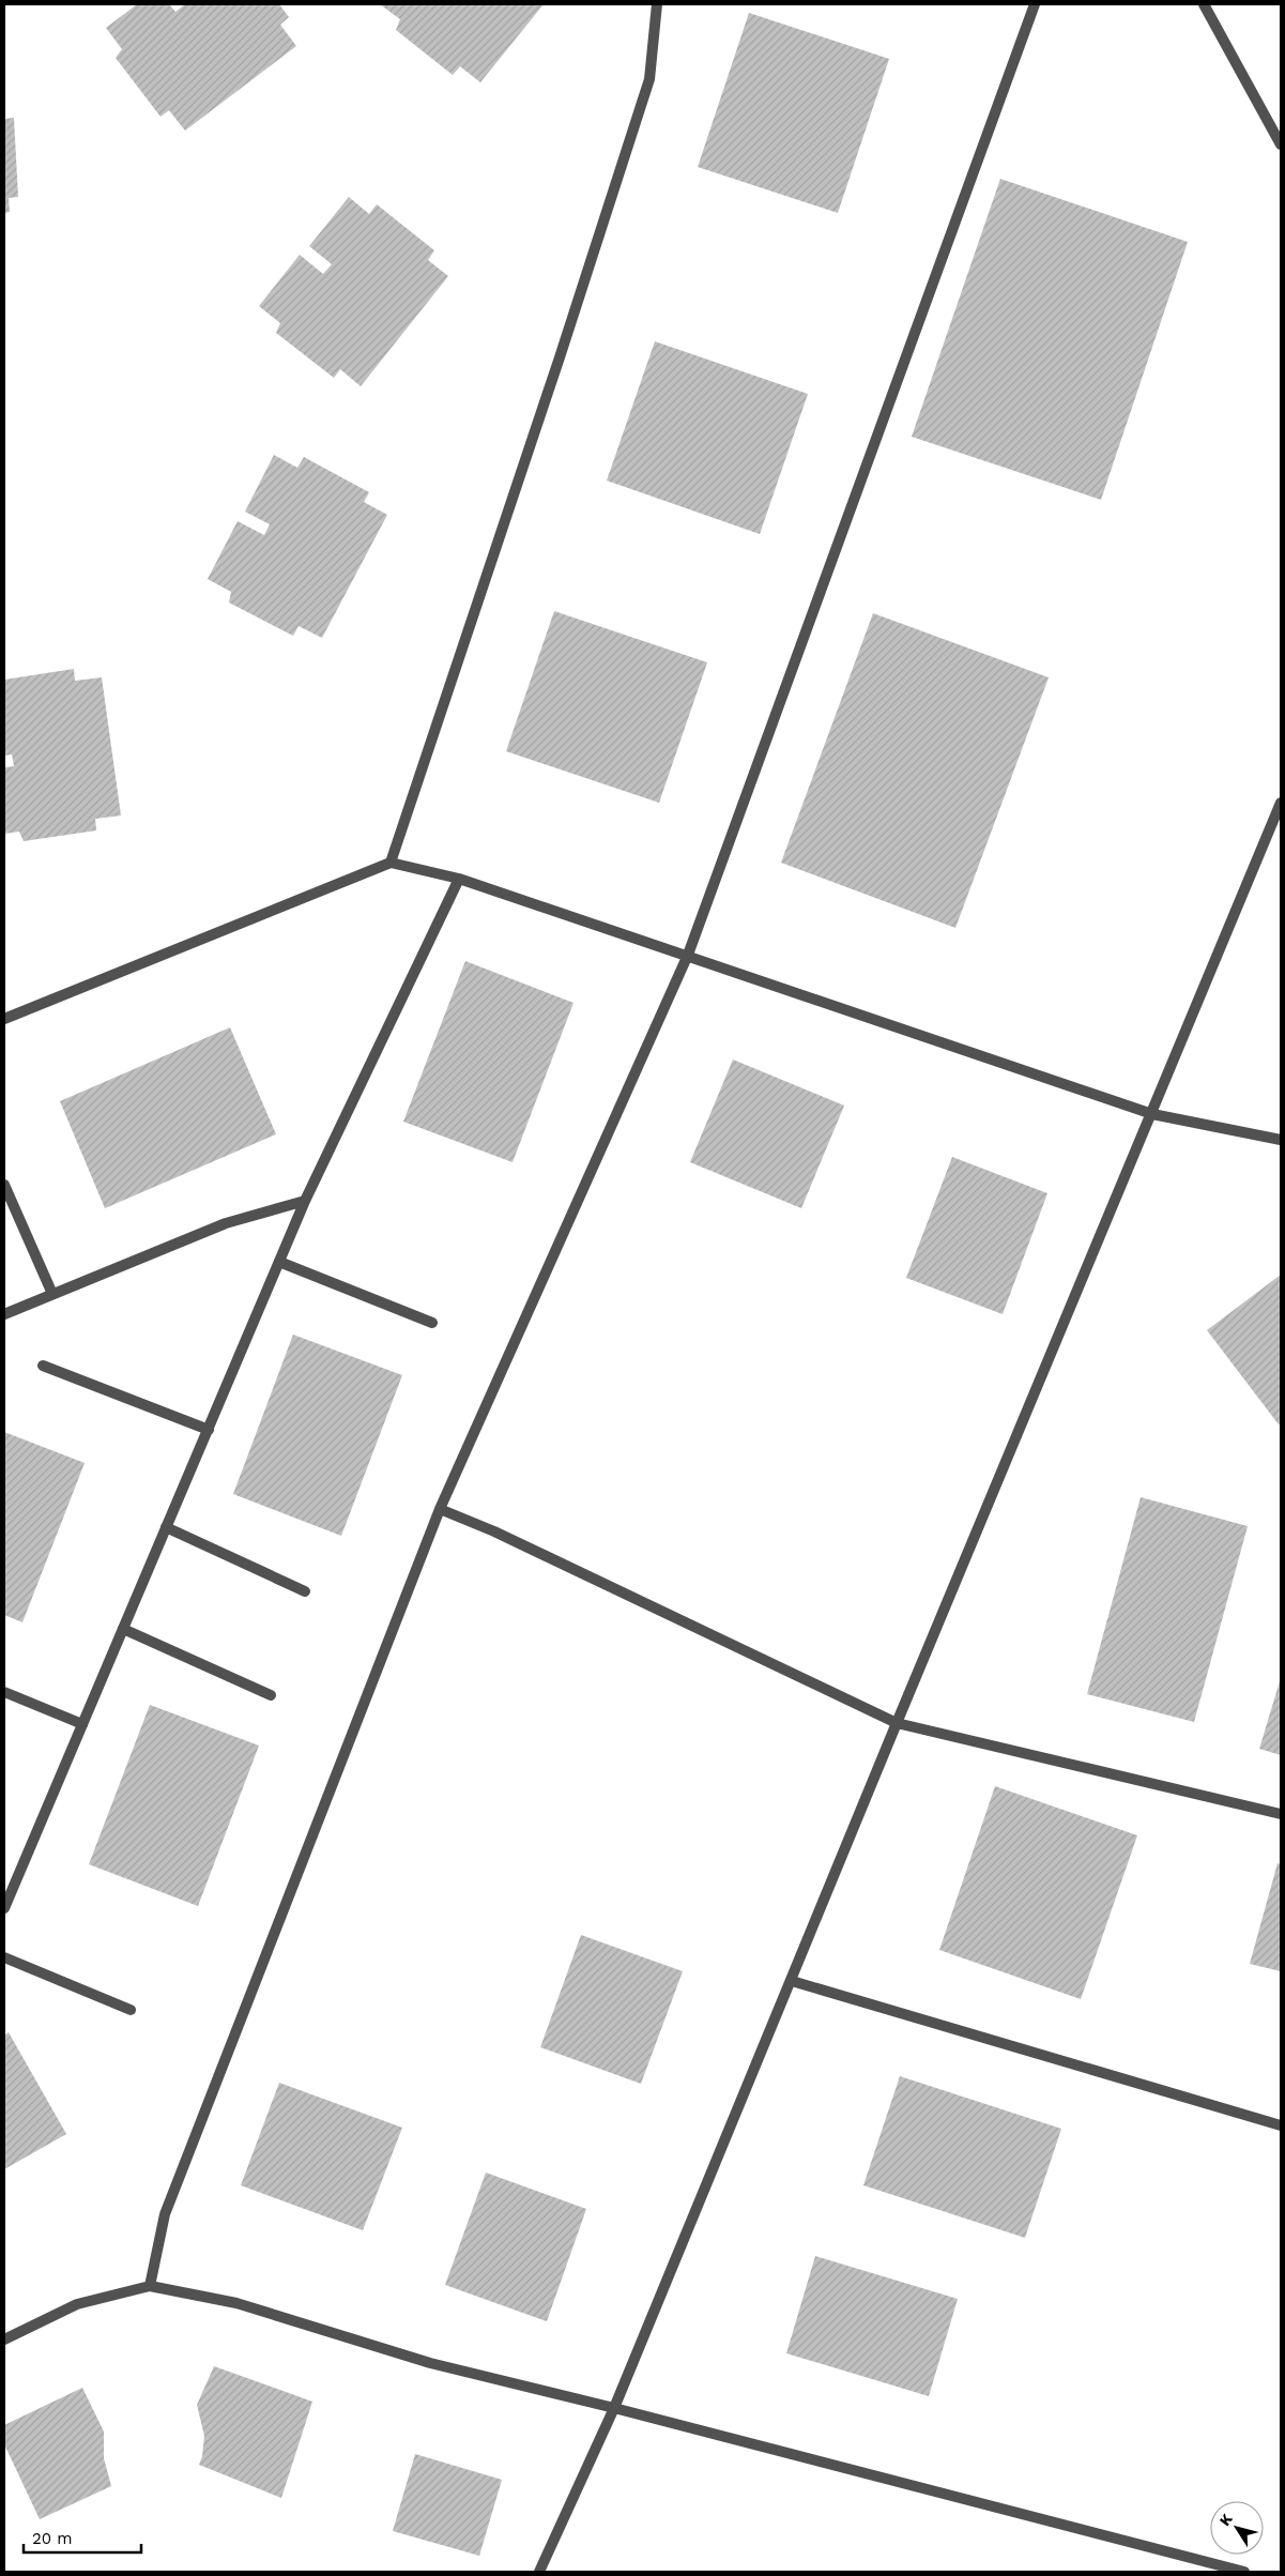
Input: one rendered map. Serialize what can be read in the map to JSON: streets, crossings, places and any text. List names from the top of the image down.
{
  "scale_bar": "20 m",
  "north": "top left"
}
